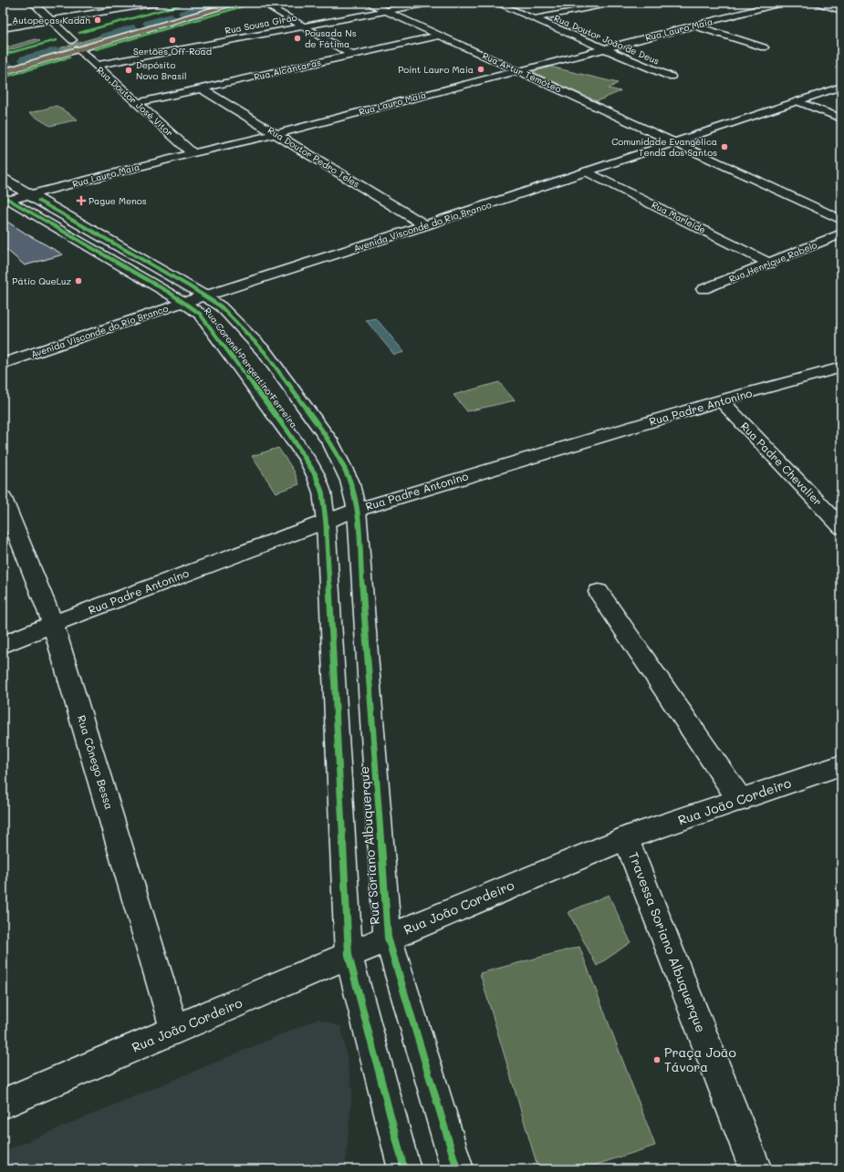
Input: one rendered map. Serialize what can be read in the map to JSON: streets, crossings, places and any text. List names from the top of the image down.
{
  "streets": {
    "street": [
      "Rua Sousa Girão",
      "Rua Lauro Maia",
      "Rua Doutor João de Deus",
      "Rua Alcântaras",
      "Rua Artur Temóteo",
      "Rua Doutor José Vitor",
      "Rua Doutor Pedro Teles",
      "Rua Marleide",
      "Avenida Visconde do Rio Branco",
      "Rua Henrique Rabelo",
      "Rua Coronel Pergentino Ferreira",
      "Rua Padre Antonino",
      "Rua Padre Chevalier",
      "Rua Cônego Bessa",
      "Rua João Cordeiro",
      "Rua Soriano Albuquerque",
      "Travessa Soriano Albuquerque"
    ]
  },
  "crossings": [
    ["Rua Sousa Girão", "Rua Artur Temóteo"],
    ["Rua Sousa Girão", "Rua Doutor José Vitor"],
    ["Rua Lauro Maia", "Rua Doutor João de Deus"],
    ["Rua Lauro Maia", "Rua Artur Temóteo"],
    ["Rua Lauro Maia", "Rua Doutor José Vitor"],
    ["Rua Lauro Maia", "Rua Doutor Pedro Teles"],
    ["Rua Lauro Maia", "Rua Coronel Pergentino Ferreira"],
    ["Rua Alcântaras", "Rua Artur Temóteo"],
    ["Rua Alcântaras", "Rua Doutor José Vitor"],
    ["Rua Alcântaras", "Rua Doutor Pedro Teles"],
    ["Rua Artur Temóteo", "Avenida Visconde do Rio Branco"],
    ["Rua Doutor Pedro Teles", "Avenida Visconde do Rio Branco"],
    ["Rua Marleide", "Avenida Visconde do Rio Branco"],
    ["Rua Marleide", "Rua Henrique Rabelo"],
    ["Avenida Visconde do Rio Branco", "Rua Coronel Pergentino Ferreira"],
    ["Rua Coronel Pergentino Ferreira", "Rua Padre Antonino"],
    ["Rua Coronel Pergentino Ferreira", "Rua Soriano Albuquerque"],
    ["Rua Padre Antonino", "Rua Padre Chevalier"],
    ["Rua Padre Antonino", "Rua Cônego Bessa"],
    ["Rua Padre Antonino", "Rua Soriano Albuquerque"],
    ["Rua Cônego Bessa", "Rua João Cordeiro"],
    ["Rua João Cordeiro", "Rua Soriano Albuquerque"],
    ["Rua João Cordeiro", "Travessa Soriano Albuquerque"]
  ],
  "places": {
    "other": [
      "Autopeças Kadah",
      "Pousada Ns de Fátima",
      "Sertões Off-Road",
      "Point Lauro Maia",
      "Depósito Novo Brasil",
      "Comunidade Evangélica Tenda dos Santos",
      "Pátio QueLuz",
      "Praça João Távora"
    ],
    "health": ["Pague Menos"]
  }
}
